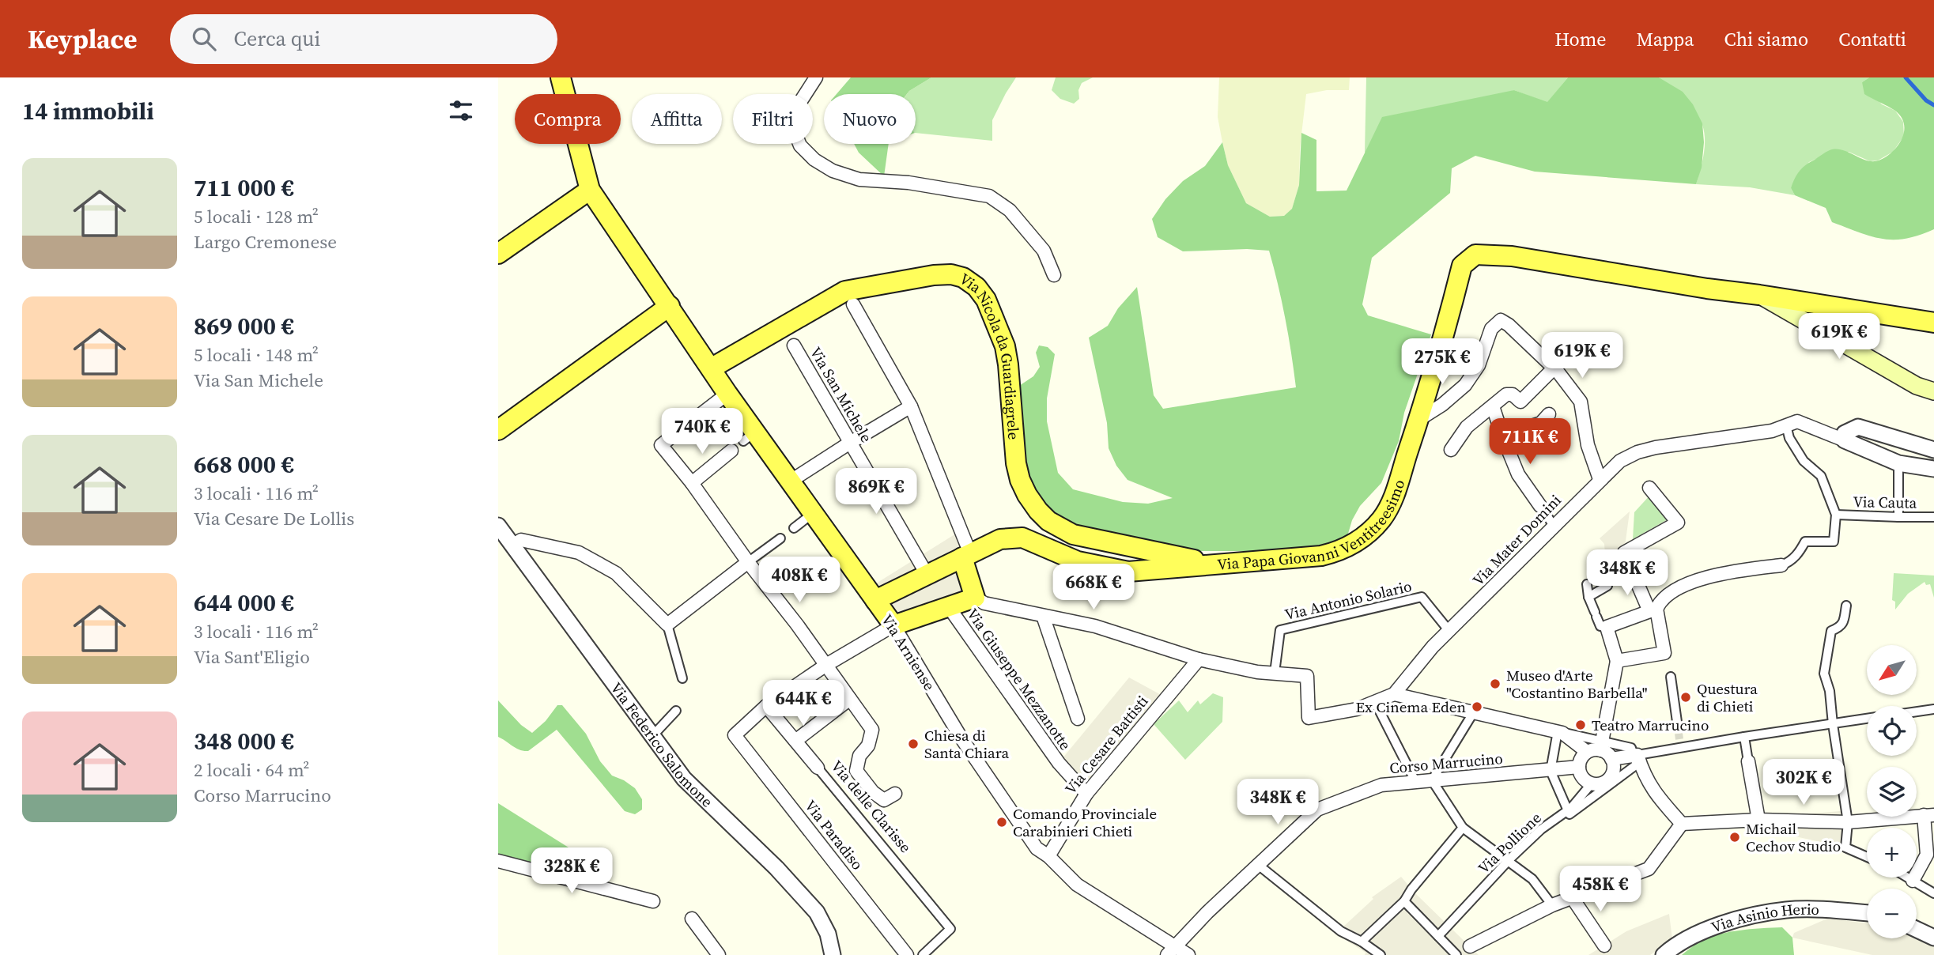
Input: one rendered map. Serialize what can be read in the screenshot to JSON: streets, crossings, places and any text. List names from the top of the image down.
{
  "streets": {
    "main road": ["Via Nicola da Guardiagrele", "Via Papa Giovanni Ventitreesimo", "Via Arniense"],
    "street": [
      "Via San Michele",
      "Via Cauta",
      "Via Mater Domini",
      "Via Antonio Solario",
      "Via Giuseppe Mezzanotte",
      "Via Federico Salomone",
      "Via Cesare Battisti",
      "Corso Marrucino",
      "Via delle Clarisse",
      "Via Paradiso",
      "Via Pollione",
      "Via Asinio Herio"
    ]
  },
  "crossings": [
    ["Via Nicola da Guardiagrele", "Via Papa Giovanni Ventitreesimo"],
    ["Via Nicola da Guardiagrele", "Via Arniense"],
    ["Via San Michele", "Via Papa Giovanni Ventitreesimo"],
    ["Via Papa Giovanni Ventitreesimo", "Via Arniense"],
    ["Via Mater Domini", "Via Antonio Solario"],
    ["Via Arniense", "Via Cesare Battisti"],
    ["Via Arniense", "Corso Marrucino"],
    ["Via Giuseppe Mezzanotte", "Via Cesare Battisti"],
    ["Corso Marrucino", "Via Pollione"],
    ["Via delle Clarisse", "Via Paradiso"]
  ],
  "places": [
    "Museo d'Arte \"Costantino Barbella\"",
    "Questura di Chieti",
    "Ex Cinema Eden",
    "Teatro Marrucino",
    "Chiesa di Santa Chiara",
    "Comando Provinciale Carabinieri Chieti",
    "Michail Cechov Studio"
  ],
  "north": "bottom left",
  "page": {
    "header": "Keyplace",
    "search": "Cerca qui",
    "nav": [
      "Home",
      "Mappa",
      "Chi siamo",
      "Contatti"
    ],
    "heading": "14 immobili",
    "chip": [
      "Compra",
      "Affitta",
      "Filtri",
      "Nuovo"
    ],
    "list": [
      {
        "name": "711 000 €",
        "note": "5 locali · 128 m² · Largo Cremonese"
      },
      {
        "name": "869 000 €",
        "note": "5 locali · 148 m² · Via San Michele"
      },
      {
        "name": "668 000 €",
        "note": "3 locali · 116 m² · Via Cesare De Lollis"
      },
      {
        "name": "644 000 €",
        "note": "3 locali · 116 m² · Via Sant'Eligio"
      },
      {
        "name": "348 000 €",
        "note": "2 locali · 64 m² · Corso Marrucino"
      }
    ],
    "price": [
      "619K €",
      "619K €",
      "275K €",
      "740K €",
      "711K €",
      "869K €",
      "348K €",
      "408K €",
      "668K €",
      "644K €",
      "302K €",
      "348K €",
      "328K €",
      "458K €"
    ],
    "map_buttons": ["+", "−"]
  }
}
